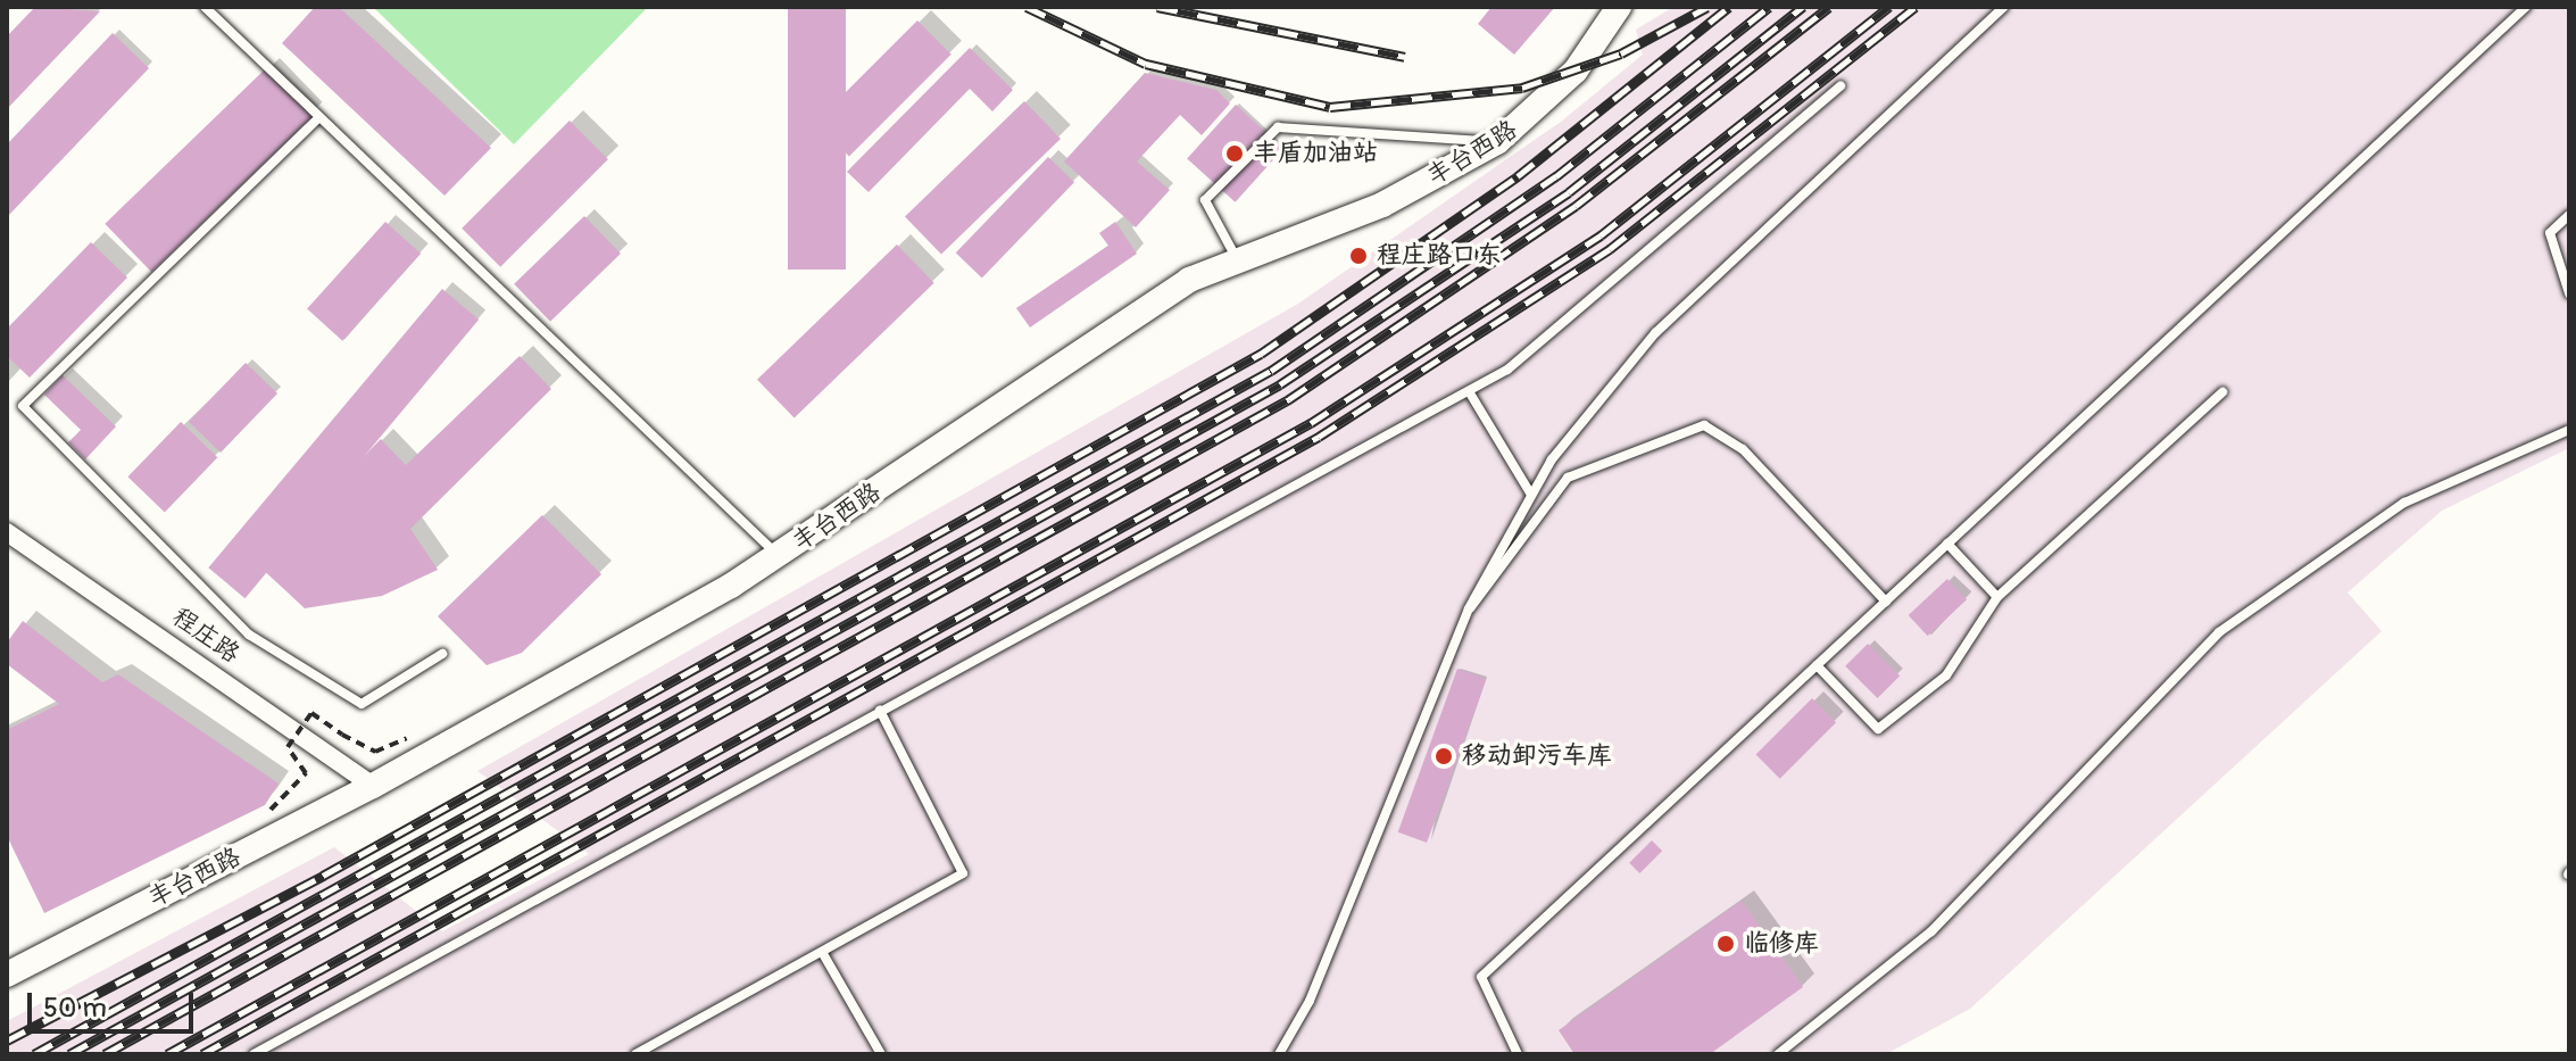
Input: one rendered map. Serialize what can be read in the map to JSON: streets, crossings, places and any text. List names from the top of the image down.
{
  "streets": {
    "main road": ["丰台西路"],
    "street": ["程庄路"]
  },
  "crossings": [
    ["丰台西路", "程庄路"]
  ],
  "places": [
    "丰盾加油站",
    "程庄路口东",
    "移动卸污车库",
    "临修库"
  ],
  "scale_bar": "50 m"
}
